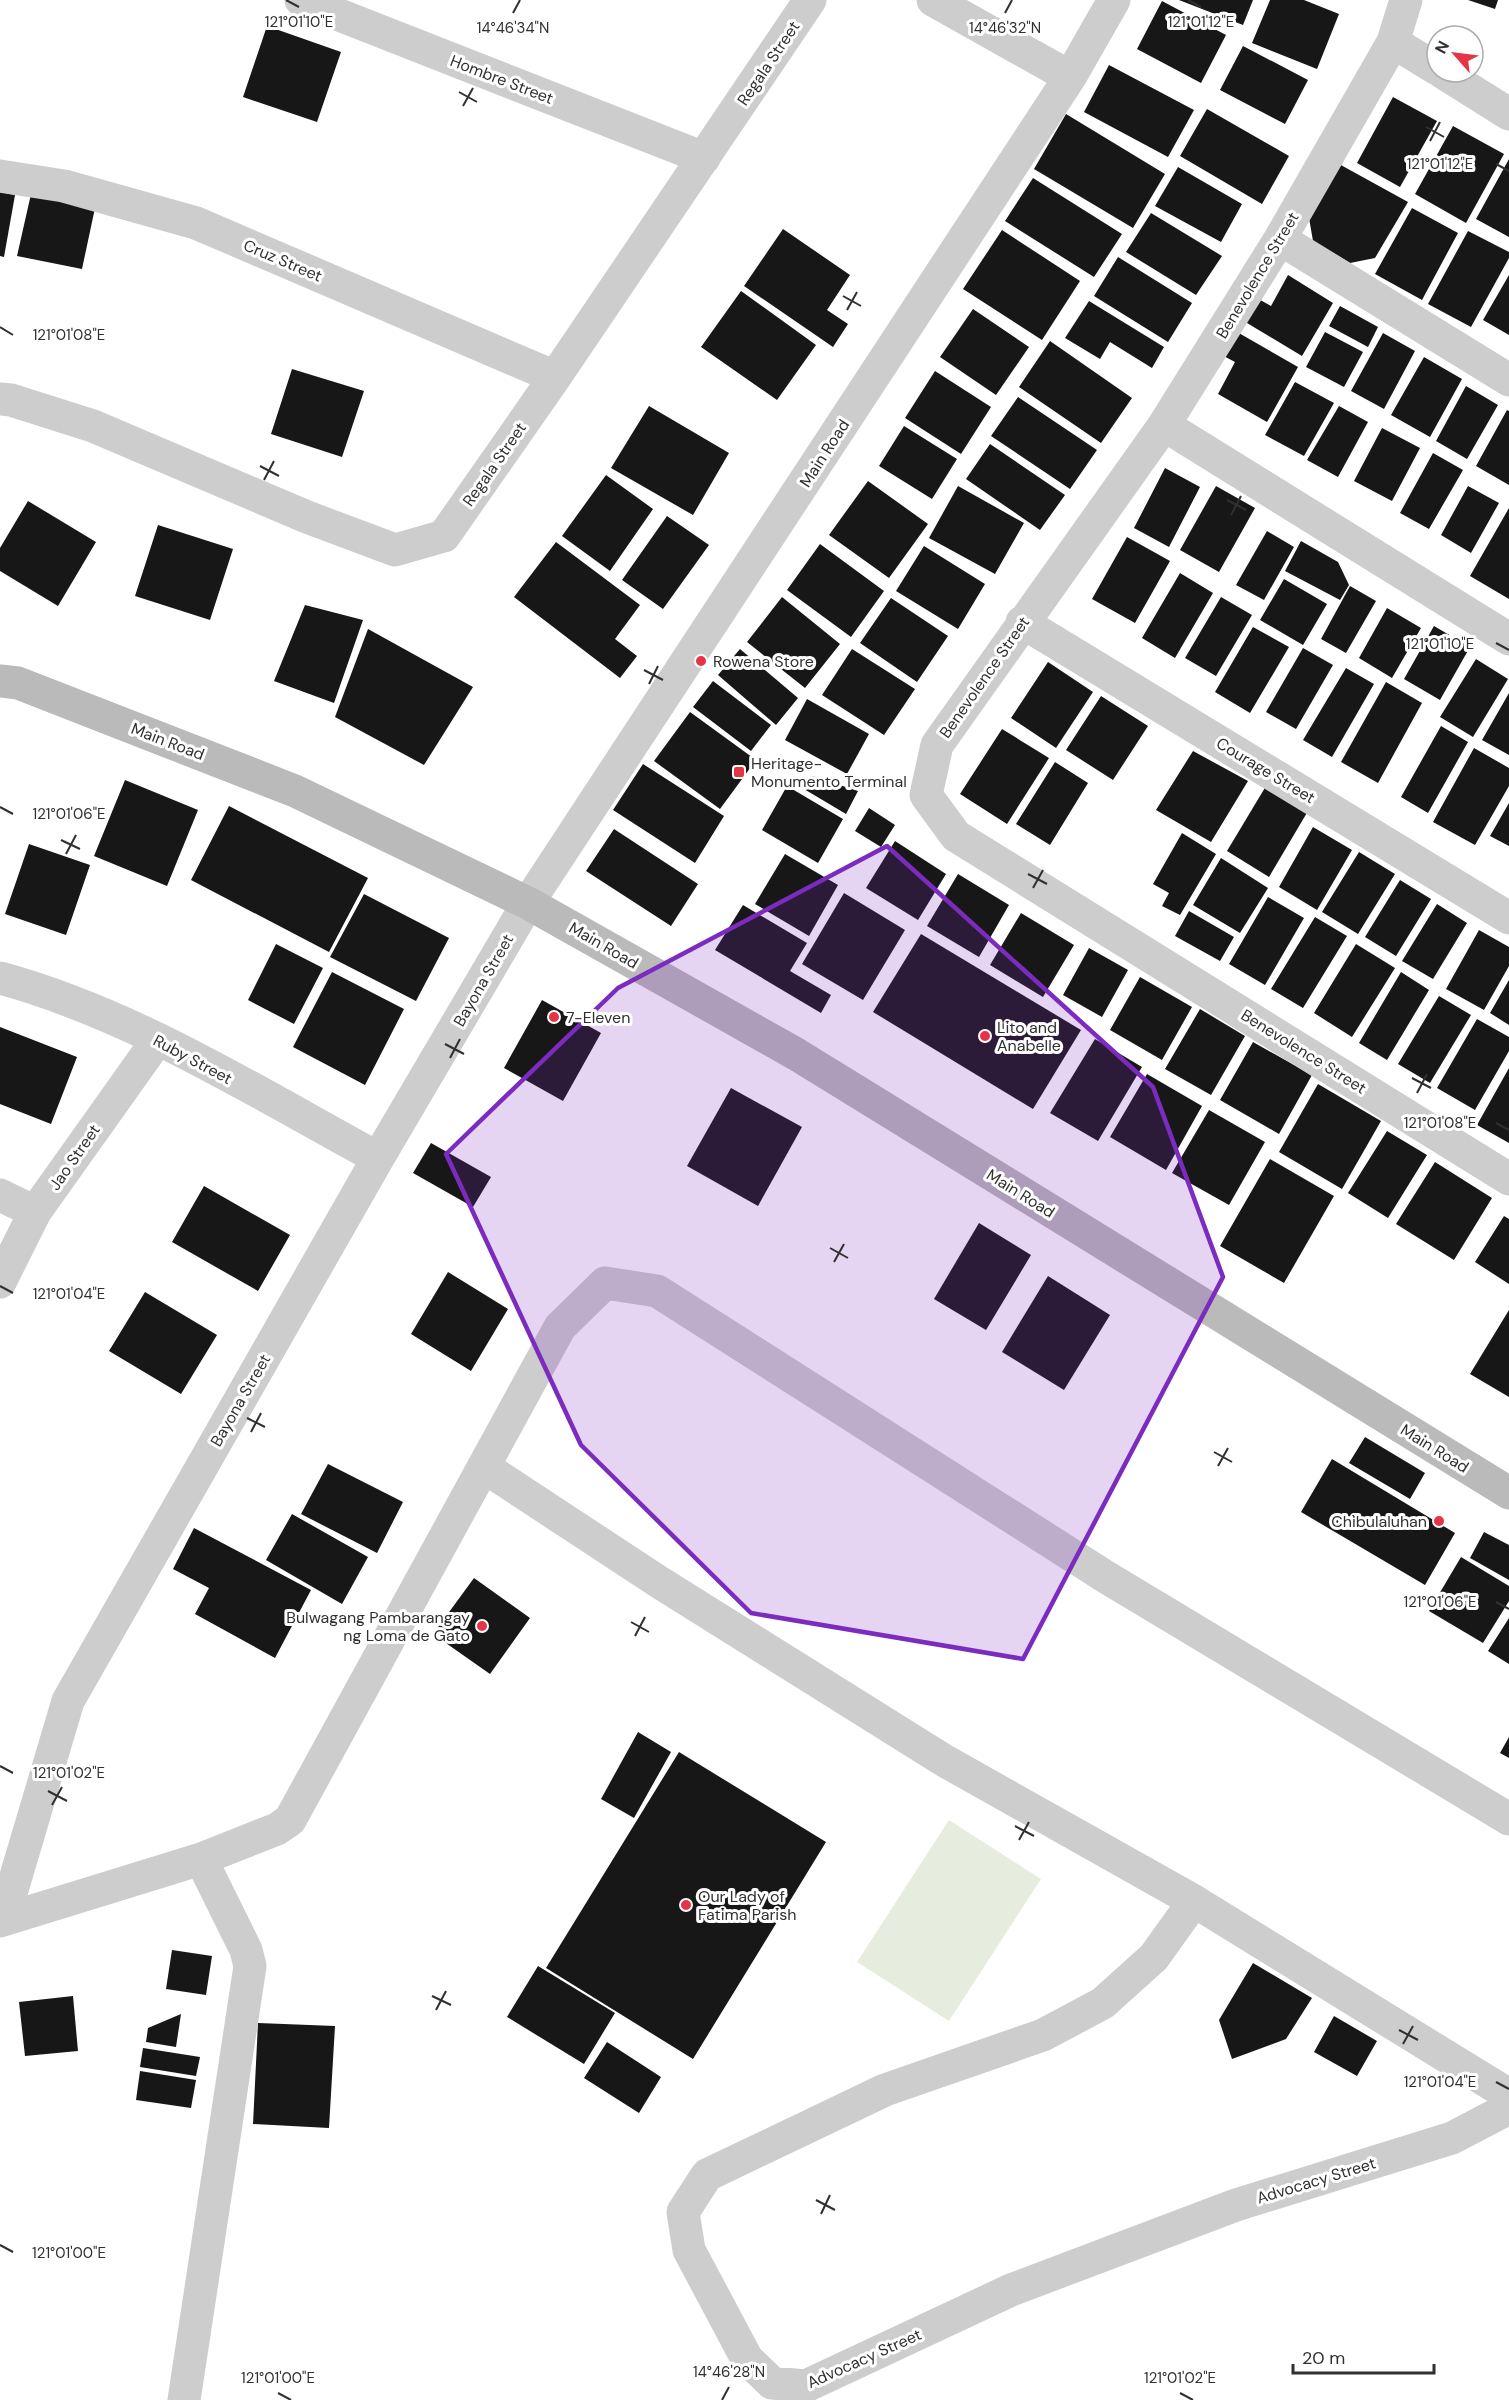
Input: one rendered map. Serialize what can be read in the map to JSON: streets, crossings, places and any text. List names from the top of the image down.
{
  "streets": {
    "main road": ["Main Road"],
    "street": [
      "Regala Street",
      "Hombre Street",
      "Cruz Street",
      "Benevolence Street",
      "Courage Street",
      "Bayona Street",
      "Ruby Street",
      "Jao Street",
      "Advocacy Street"
    ]
  },
  "crossings": [
    ["Regala Street", "Hombre Street"],
    ["Regala Street", "Cruz Street"],
    ["Benevolence Street", "Courage Street"],
    ["Main Road", "Bayona Street"],
    ["Bayona Street", "Ruby Street"],
    ["Ruby Street", "Jao Street"]
  ],
  "places": {
    "other": [
      "Rowena Store",
      "7-Eleven",
      "Lito and Anabelle",
      "Chibulaluhan",
      "Bulwagang Pambarangay ng Loma de Gato",
      "Our Lady of Fatima Parish"
    ],
    "transit": ["Heritage- Monumento Terminal"]
  },
  "scale_bar": "20 m",
  "north": "top left",
  "coordinates": [
    "121°01'10\"E",
    "121°01'12\"E",
    "14°46'34\"N",
    "14°46'32\"N",
    "121°01'08\"E",
    "121°01'06\"E",
    "121°01'04\"E",
    "121°01'02\"E",
    "121°01'00\"E",
    "14°46'28\"N"
  ]
}
